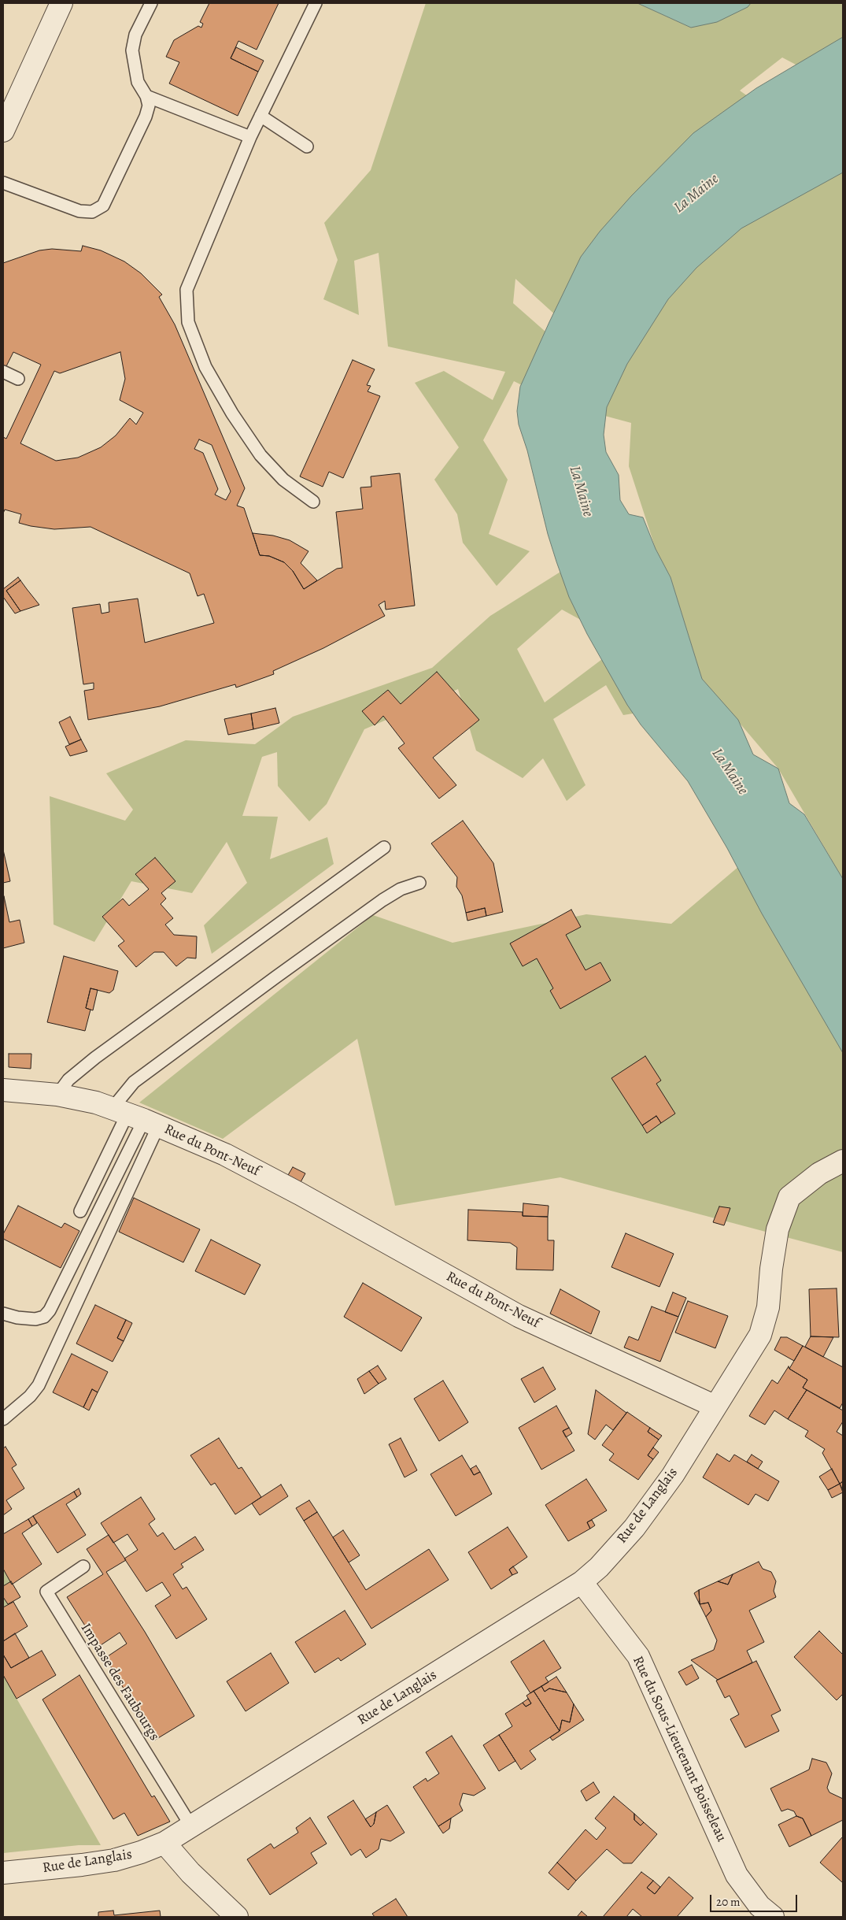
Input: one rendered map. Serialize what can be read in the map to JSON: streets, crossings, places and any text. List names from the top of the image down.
{
  "streets": {
    "street": ["Rue du Pont-Neuf", "Rue de Langlais", "Rue du Sous-Lieutenant Boisseleau"],
    "lane": ["Impasse des Faubourgs"]
  },
  "crossings": [
    ["Rue du Pont-Neuf", "Rue de Langlais"],
    ["Rue de Langlais", "Impasse des Faubourgs"],
    ["Rue de Langlais", "Rue du Sous-Lieutenant Boisseleau"]
  ],
  "water": ["La Maine"],
  "scale_bar": "20 m"
}
